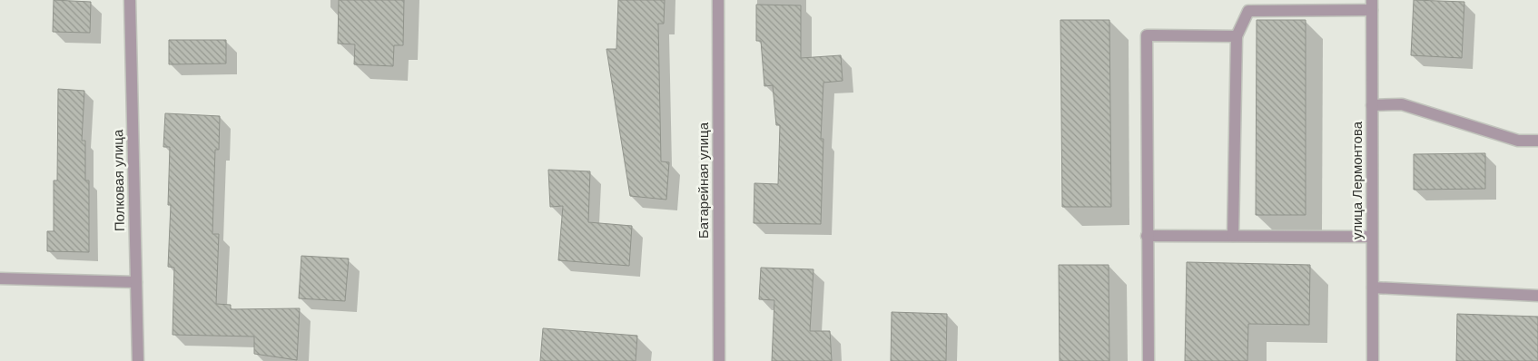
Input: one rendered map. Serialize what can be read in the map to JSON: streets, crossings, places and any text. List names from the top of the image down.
{
  "streets": {
    "street": ["Полковая улица", "Батарейная улица", "улица Лермонтова"]
  }
}
